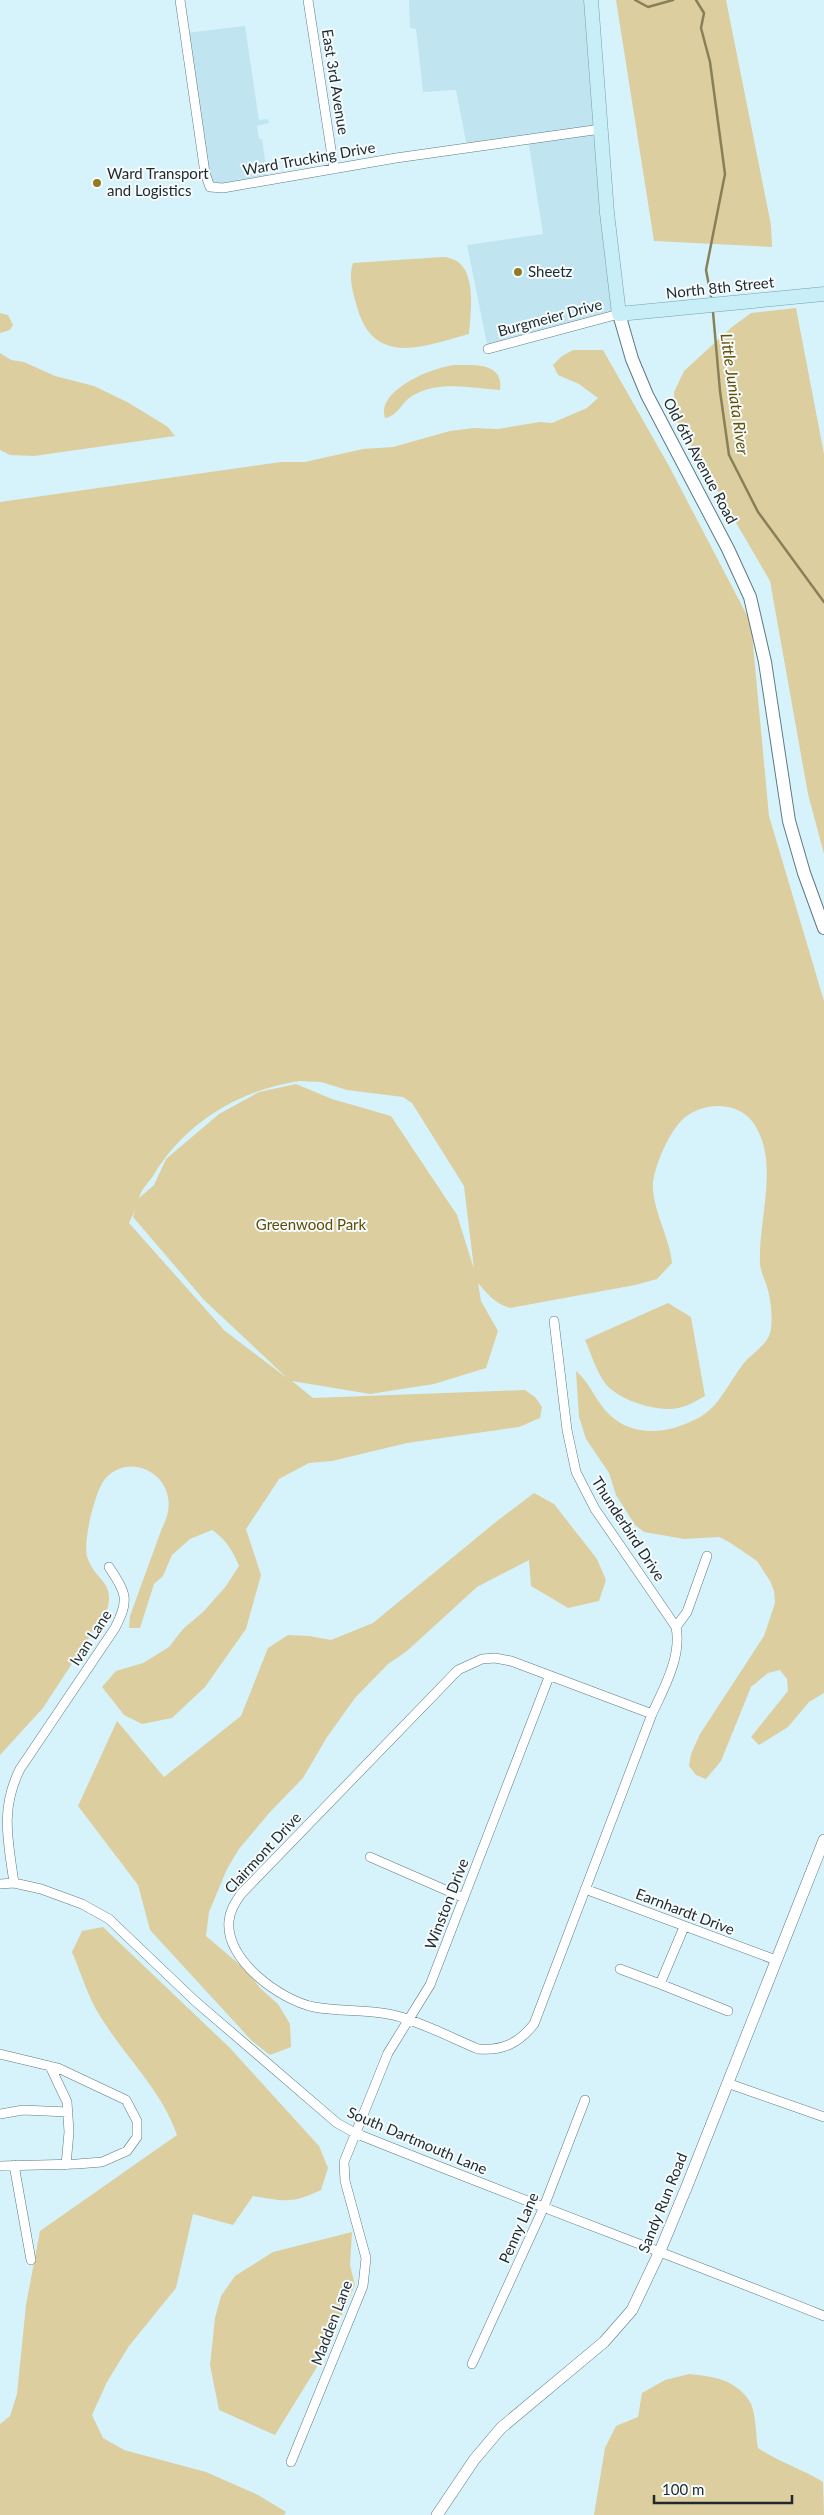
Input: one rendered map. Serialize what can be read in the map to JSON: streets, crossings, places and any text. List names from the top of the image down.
{
  "streets": {
    "main road": ["North 8th Street", "Old 6th Avenue Road"],
    "street": [
      "East 3rd Avenue",
      "Ward Trucking Drive",
      "Burgmeier Drive",
      "Thunderbird Drive",
      "Ivan Lane",
      "Clairmont Drive",
      "Winston Drive",
      "Earnhardt Drive",
      "South Dartmouth Lane",
      "Sandy Run Road",
      "Penny Lane",
      "Madden Lane"
    ]
  },
  "crossings": [
    ["East 3rd Avenue", "Ward Trucking Drive"],
    ["Ward Trucking Drive", "Old 6th Avenue Road"],
    ["North 8th Street", "Burgmeier Drive"],
    ["North 8th Street", "Old 6th Avenue Road"],
    ["Burgmeier Drive", "Old 6th Avenue Road"],
    ["Thunderbird Drive", "Clairmont Drive"],
    ["Ivan Lane", "South Dartmouth Lane"],
    ["Clairmont Drive", "Winston Drive"],
    ["Clairmont Drive", "Earnhardt Drive"],
    ["Winston Drive", "South Dartmouth Lane"],
    ["Winston Drive", "Madden Lane"],
    ["Earnhardt Drive", "Sandy Run Road"],
    ["South Dartmouth Lane", "Sandy Run Road"],
    ["South Dartmouth Lane", "Penny Lane"],
    ["South Dartmouth Lane", "Madden Lane"]
  ],
  "water": ["Little Juniata River"],
  "parks": ["Greenwood Park"],
  "places": ["Ward Transport and Logistics", "Sheetz"],
  "scale_bar": "100 m"
}
